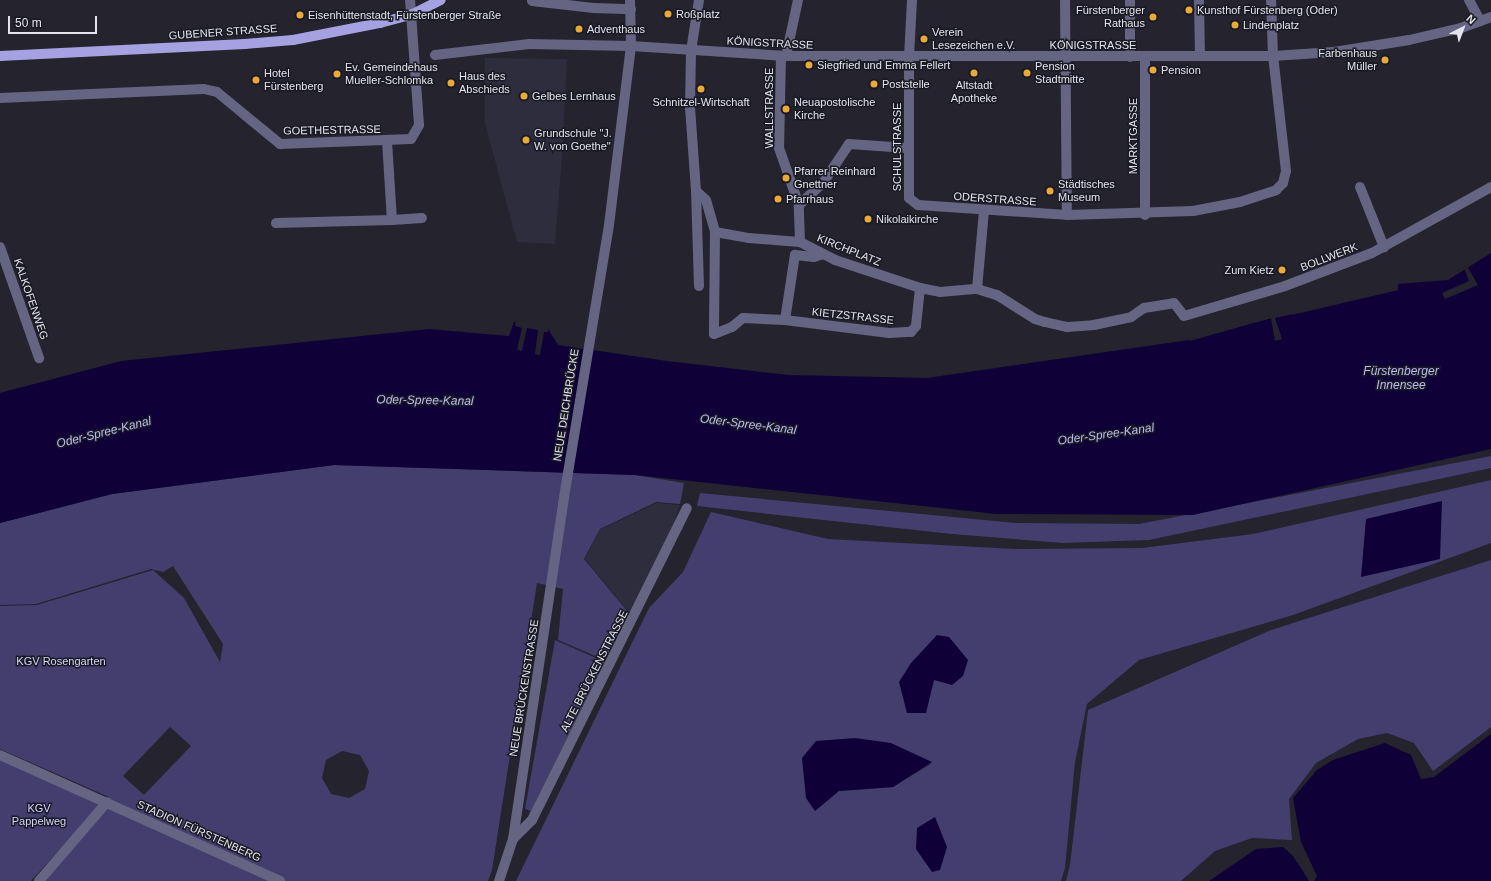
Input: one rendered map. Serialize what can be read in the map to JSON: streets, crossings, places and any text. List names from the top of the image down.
{
  "streets": {
    "main road": ["GUBENER STRASSE"],
    "street": [
      "KÖNIGSTRASSE",
      "WALLSTRASSE",
      "GOETHESTRASSE",
      "MARKTGASSE",
      "SCHULSTRASSE",
      "ODERSTRASSE",
      "KIRCHPLATZ",
      "BOLLWERK",
      "KALKOFENWEG",
      "KIETZSTRASSE",
      "NEUE DEICHBRÜCKE",
      "ALTE BRÜCKENSTRASSE",
      "NEUE BRÜCKENSTRASSE",
      "STADION FÜRSTENBERG"
    ]
  },
  "crossings": [
    ["GUBENER STRASSE", "GOETHESTRASSE"],
    ["KÖNIGSTRASSE", "WALLSTRASSE"],
    ["KÖNIGSTRASSE", "MARKTGASSE"],
    ["KÖNIGSTRASSE", "SCHULSTRASSE"],
    ["KÖNIGSTRASSE", "ODERSTRASSE"],
    ["WALLSTRASSE", "KIRCHPLATZ"],
    ["MARKTGASSE", "ODERSTRASSE"],
    ["SCHULSTRASSE", "ODERSTRASSE"],
    ["KIRCHPLATZ", "KIETZSTRASSE"],
    ["NEUE DEICHBRÜCKE", "NEUE BRÜCKENSTRASSE"],
    ["ALTE BRÜCKENSTRASSE", "NEUE BRÜCKENSTRASSE"]
  ],
  "water": ["Fürstenberger Innensee", "Oder-Spree-Kanal"],
  "parks": ["KGV Rosengarten", "KGV Pappelweg"],
  "places": [
    "Kunsthof Fürstenberg (Oder)",
    "Roßplatz",
    "Eisenhüttenstadt, Fürstenberger Straße",
    "Fürstenberger Rathaus",
    "Lindenplatz",
    "Adventhaus",
    "Verein Lesezeichen e.V.",
    "Farbenhaus Müller",
    "Siegfried und Emma Fellert",
    "Pension",
    "Altstadt Apotheke",
    "Pension Stadtmitte",
    "Ev. Gemeindehaus Mueller-Schlomka",
    "Hotel Fürstenberg",
    "Haus des Abschieds",
    "Poststelle",
    "Schnitzel-Wirtschaft",
    "Gelbes Lernhaus",
    "Neuapostolische Kirche",
    "Grundschule \"J. W. von Goethe\"",
    "Pfarrer Reinhard Gnettner",
    "Städtisches Museum",
    "Pfarrhaus",
    "Nikolaikirche",
    "Zum Kietz"
  ],
  "scale_bar": "50 m",
  "north": "top right"
}
